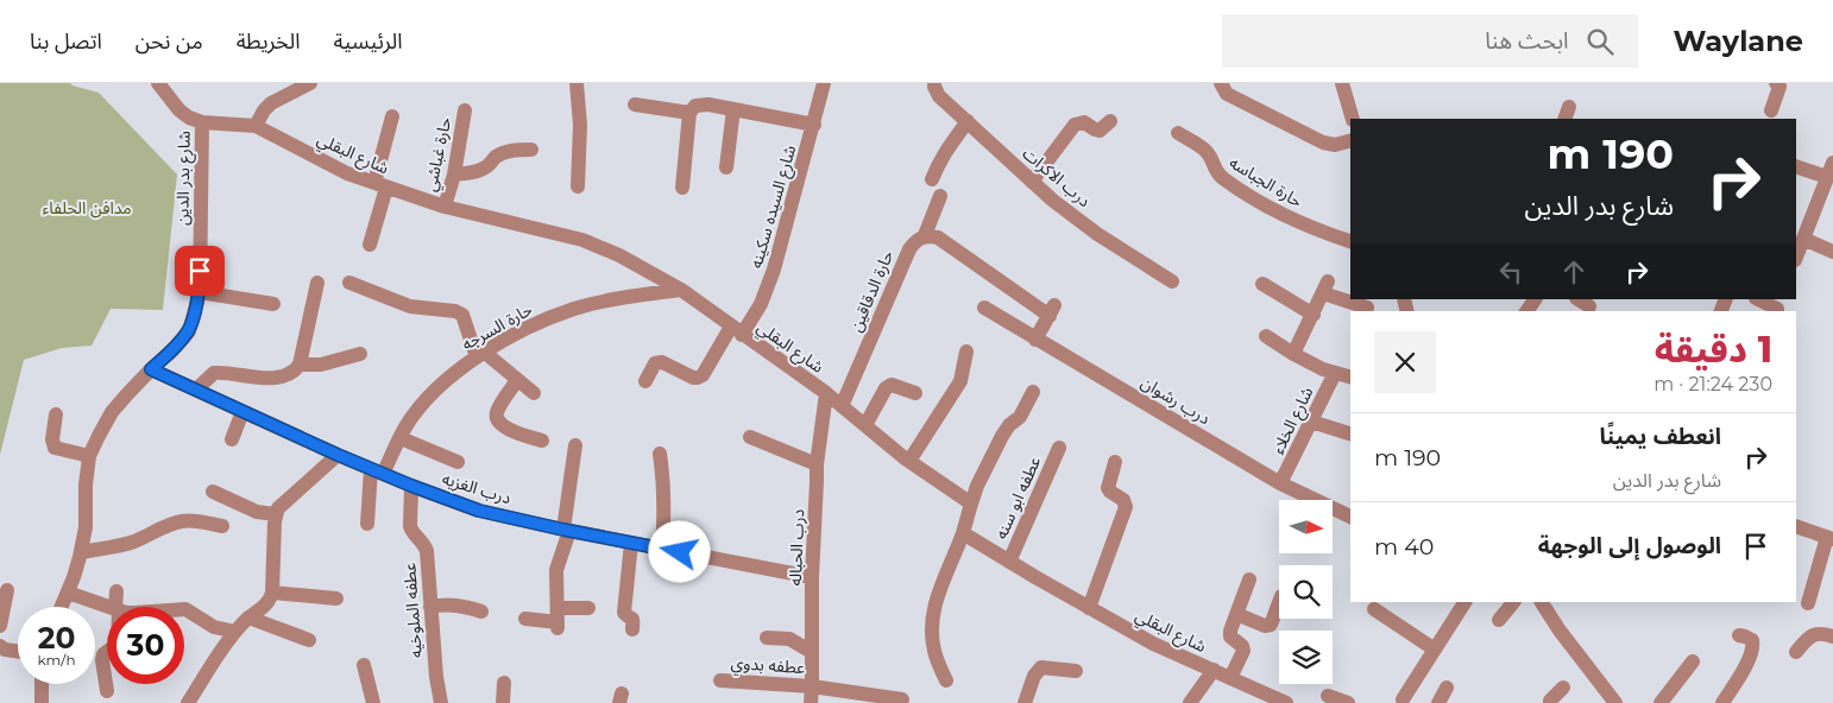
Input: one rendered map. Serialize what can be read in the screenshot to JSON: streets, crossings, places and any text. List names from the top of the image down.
{
  "streets": {
    "street": [
      "شارع البقلي",
      "حارة غباشي",
      "درب الاكرات",
      "شارع بدر الدين",
      "حارة الجباسه",
      "شارع السيده سكينه",
      "حارة الدقاقين",
      "حارة السرجه",
      "درب رشوان",
      "شارع الخلاء",
      "درب الغزيه",
      "عطفه ابو سنه",
      "درب الحباله",
      "عطفه الملوخيه",
      "عطفه بدوي"
    ]
  },
  "crossings": [
    ["شارع البقلي", "حارة غباشي"],
    ["شارع البقلي", "شارع بدر الدين"],
    ["شارع البقلي", "شارع السيده سكينه"],
    ["شارع البقلي", "حارة الدقاقين"],
    ["شارع البقلي", "حارة السرجه"],
    ["شارع البقلي", "عطفه ابو سنه"],
    ["شارع البقلي", "درب الحباله"],
    ["شارع بدر الدين", "درب الغزيه"],
    ["حارة السرجه", "درب الغزيه"],
    ["درب رشوان", "شارع الخلاء"],
    ["درب الغزيه", "درب الحباله"],
    ["درب الغزيه", "عطفه الملوخيه"],
    ["درب الحباله", "عطفه بدوي"]
  ],
  "parks": ["مدافن الحلفاء"],
  "north": "right",
  "page": {
    "header": "Waylane",
    "search": "ابحث هنا",
    "nav": [
      "الرئيسية",
      "الخريطة",
      "من نحن",
      "اتصل بنا"
    ],
    "turn": ["190 m", "شارع بدر الدين"],
    "heading": ["1 دقيقة", "230 m · 21:24"],
    "list": [
      {
        "name": "انعطف يمينًا",
        "note": "شارع بدر الدين",
        "value": "190 m"
      },
      {
        "name": "الوصول إلى الوجهة",
        "value": "40 m"
      }
    ],
    "speed": "20 km/h",
    "limit": "30"
  }
}
